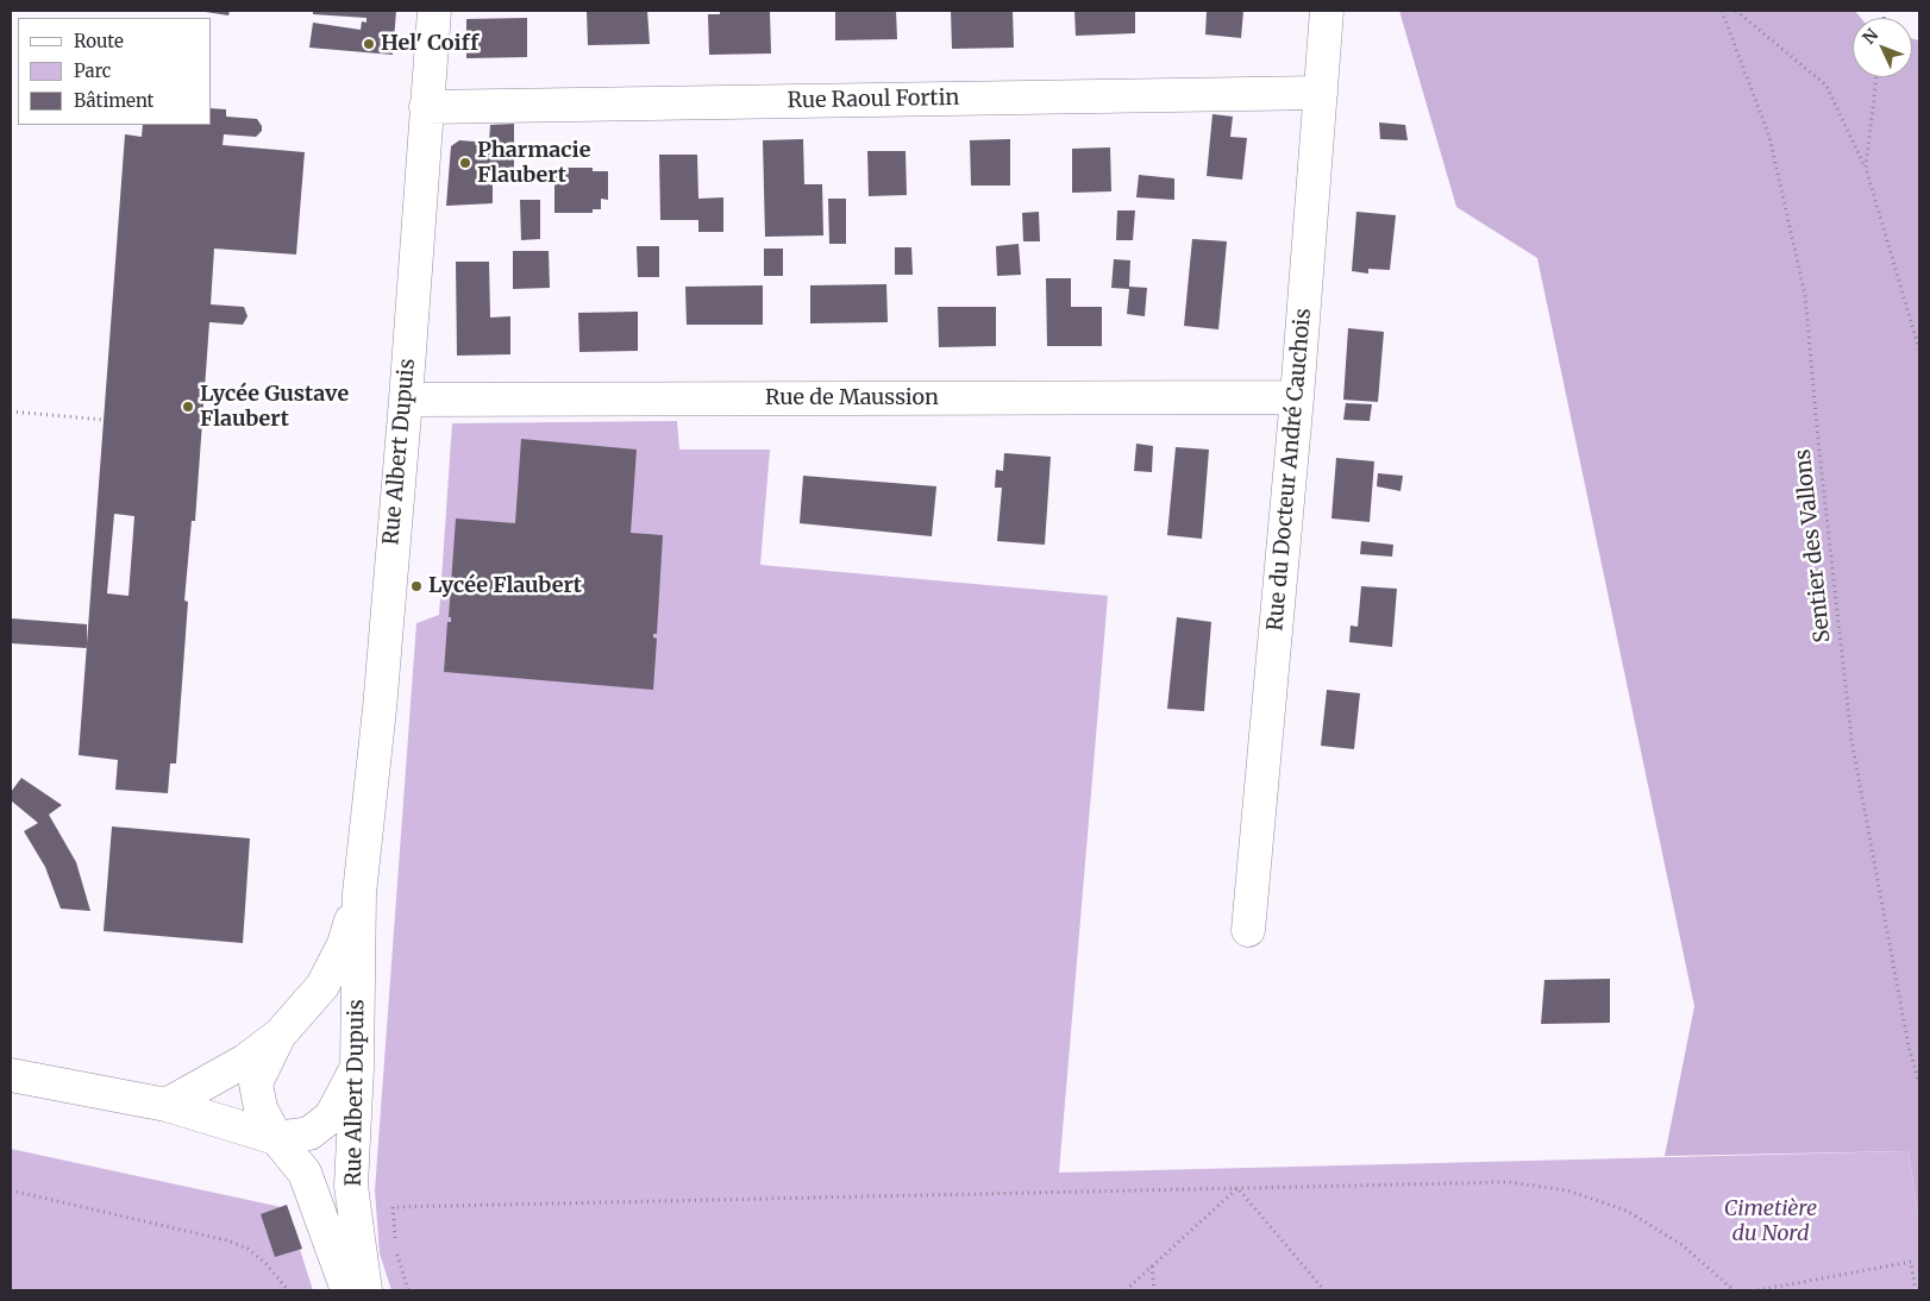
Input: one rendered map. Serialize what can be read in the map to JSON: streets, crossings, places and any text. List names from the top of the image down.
{
  "streets": {
    "street": [
      "Rue Raoul Fortin",
      "Rue de Maussion",
      "Rue Albert Dupuis",
      "Rue du Docteur André Cauchois"
    ],
    "path": ["Sentier des Vallons"]
  },
  "crossings": [
    ["Rue Raoul Fortin", "Rue Albert Dupuis"],
    ["Rue Raoul Fortin", "Rue du Docteur André Cauchois"],
    ["Rue de Maussion", "Rue Albert Dupuis"],
    ["Rue de Maussion", "Rue du Docteur André Cauchois"]
  ],
  "parks": ["Cimetière du Nord"],
  "places": [
    "Hel' Coiff",
    "Pharmacie Flaubert",
    "Lycée Gustave Flaubert",
    "Lycée Flaubert"
  ],
  "legend": ["Route", "Parc", "Bâtiment"],
  "north": "top left"
}
